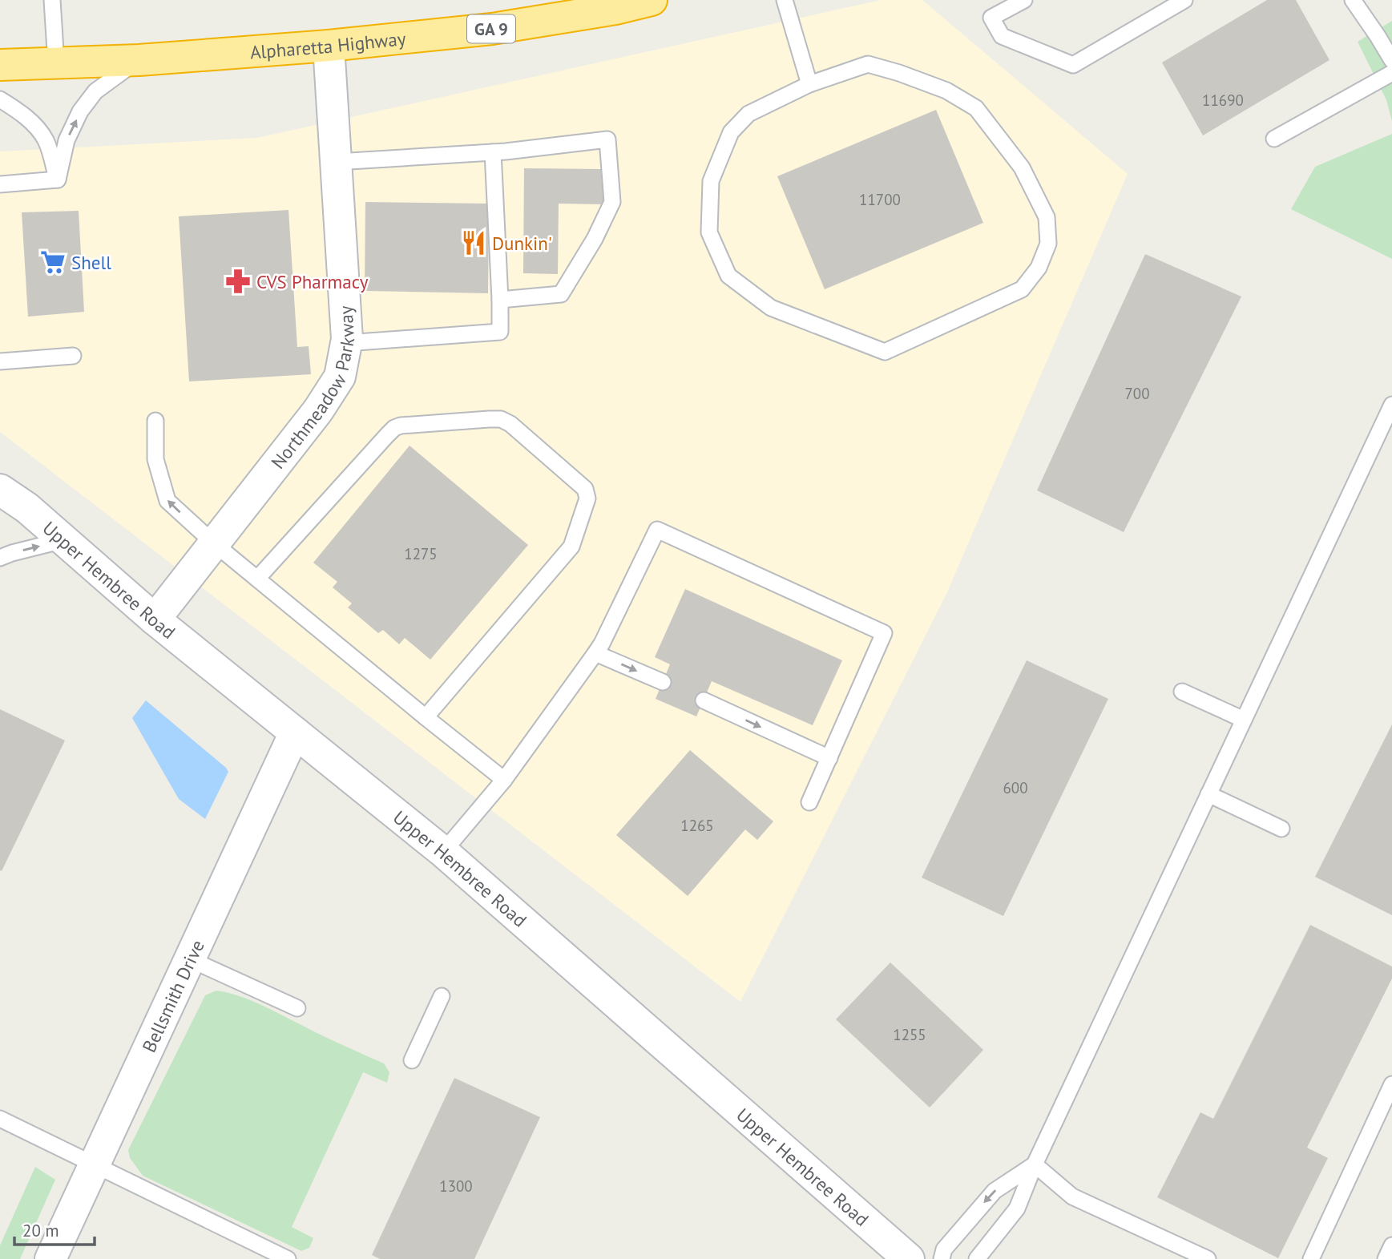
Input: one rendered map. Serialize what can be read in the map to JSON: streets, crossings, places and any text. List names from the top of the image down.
{
  "streets": {
    "highway": ["GA 9", "Alpharetta Highway"],
    "street": ["Northmeadow Parkway", "Upper Hembree Road", "Bellsmith Drive"]
  },
  "crossings": [
    ["Alpharetta Highway", "Northmeadow Parkway"],
    ["Northmeadow Parkway", "Upper Hembree Road"],
    ["Upper Hembree Road", "Bellsmith Drive"]
  ],
  "places": {
    "restaurant": ["Dunkin'"],
    "supermarket": ["Shell"],
    "pharmacy": ["CVS Pharmacy"]
  },
  "house_numbers": [
    "11690",
    "11700",
    "700",
    "1275",
    "600",
    "1265",
    "1255",
    "1300"
  ],
  "scale_bar": "20 m"
}
